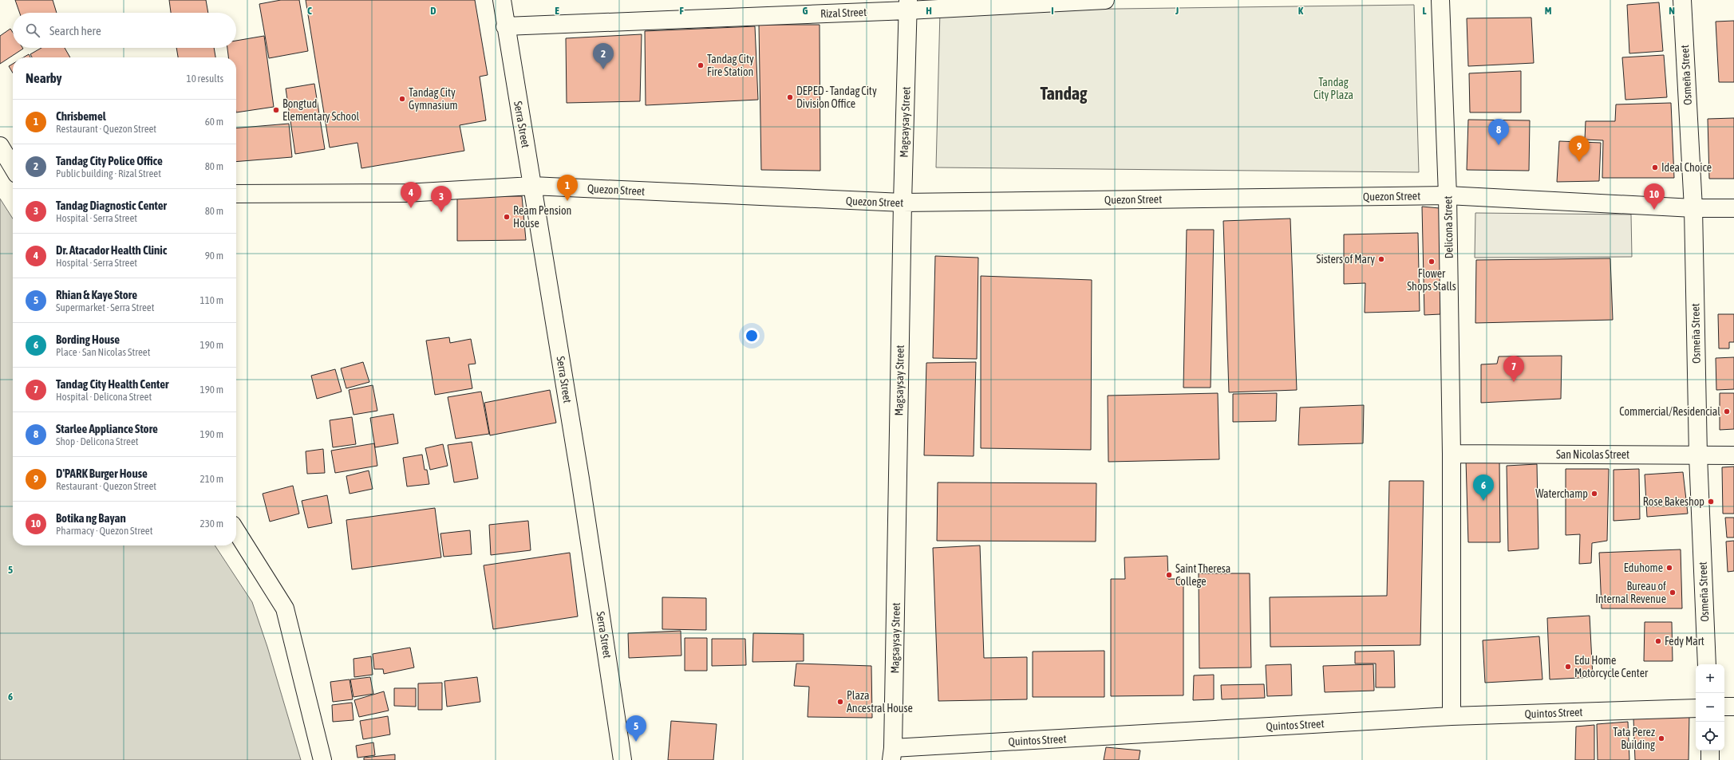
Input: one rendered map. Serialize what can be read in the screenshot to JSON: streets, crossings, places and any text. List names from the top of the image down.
{
  "streets": {
    "street": [
      "Rizal Street",
      "Osmeña Street",
      "Magsaysay Street",
      "Serra Street",
      "Quezon Street",
      "Delicona Street",
      "San Nicolas Street",
      "Quintos Street"
    ]
  },
  "crossings": [
    ["Rizal Street", "Magsaysay Street"],
    ["Rizal Street", "Serra Street"],
    ["Osmeña Street", "Quezon Street"],
    ["Osmeña Street", "San Nicolas Street"],
    ["Magsaysay Street", "Quezon Street"],
    ["Magsaysay Street", "Quintos Street"],
    ["Serra Street", "Quezon Street"],
    ["Quezon Street", "Delicona Street"],
    ["Delicona Street", "San Nicolas Street"],
    ["Delicona Street", "Quintos Street"]
  ],
  "districts": ["Tandag"],
  "parks": ["Tandag City Plaza"],
  "places": [
    "Tandag City Fire Station",
    "DEPED - Tandag City Division Office",
    "Tandag City Gymnasium",
    "Bongtud Elementary School",
    "Ideal Choice",
    "Ream Pension House",
    "Sisters of Mary",
    "Flower Shops Stalls",
    "Commercial/Residencial",
    "Waterchamp",
    "Rose Bakeshop",
    "Eduhome",
    "Saint Theresa College",
    "Bureau of Internal Revenue",
    "Fedy Mart",
    "Edu Home Motorcycle Center",
    "Plaza Ancestral House",
    "Tata Perez Building"
  ],
  "page": {
    "search": "Search here",
    "pins": [
      "2",
      "8",
      "9",
      "1",
      "4",
      "10",
      "3",
      "7",
      "6",
      "5"
    ],
    "heading": ["Nearby", "10 results"],
    "list": [
      {
        "mark": "1",
        "name": "Chrisbemel",
        "note": "Restaurant · Quezon Street",
        "value": "60 m"
      },
      {
        "mark": "2",
        "name": "Tandag City Police Office",
        "note": "Public building · Rizal Street",
        "value": "80 m"
      },
      {
        "mark": "3",
        "name": "Tandag Diagnostic Center",
        "note": "Hospital · Serra Street",
        "value": "80 m"
      },
      {
        "mark": "4",
        "name": "Dr. Atacador Health Clinic",
        "note": "Hospital · Serra Street",
        "value": "90 m"
      },
      {
        "mark": "5",
        "name": "Rhian & Kaye Store",
        "note": "Supermarket · Serra Street",
        "value": "110 m"
      },
      {
        "mark": "6",
        "name": "Bording House",
        "note": "Place · San Nicolas Street",
        "value": "190 m"
      },
      {
        "mark": "7",
        "name": "Tandag City Health Center",
        "note": "Hospital · Delicona Street",
        "value": "190 m"
      },
      {
        "mark": "8",
        "name": "Starlee Appliance Store",
        "note": "Shop · Delicona Street",
        "value": "190 m"
      },
      {
        "mark": "9",
        "name": "D'PARK Burger House",
        "note": "Restaurant · Quezon Street",
        "value": "210 m"
      },
      {
        "mark": "10",
        "name": "Botika ng Bayan",
        "note": "Pharmacy · Quezon Street",
        "value": "230 m"
      }
    ],
    "map_buttons": ["+", "−"]
  },
  "grid": {
    "columns": [
      "C",
      "D",
      "E",
      "F",
      "G",
      "H",
      "I",
      "J",
      "K",
      "L",
      "M",
      "N"
    ],
    "rows": ["5", "6"]
  }
}
